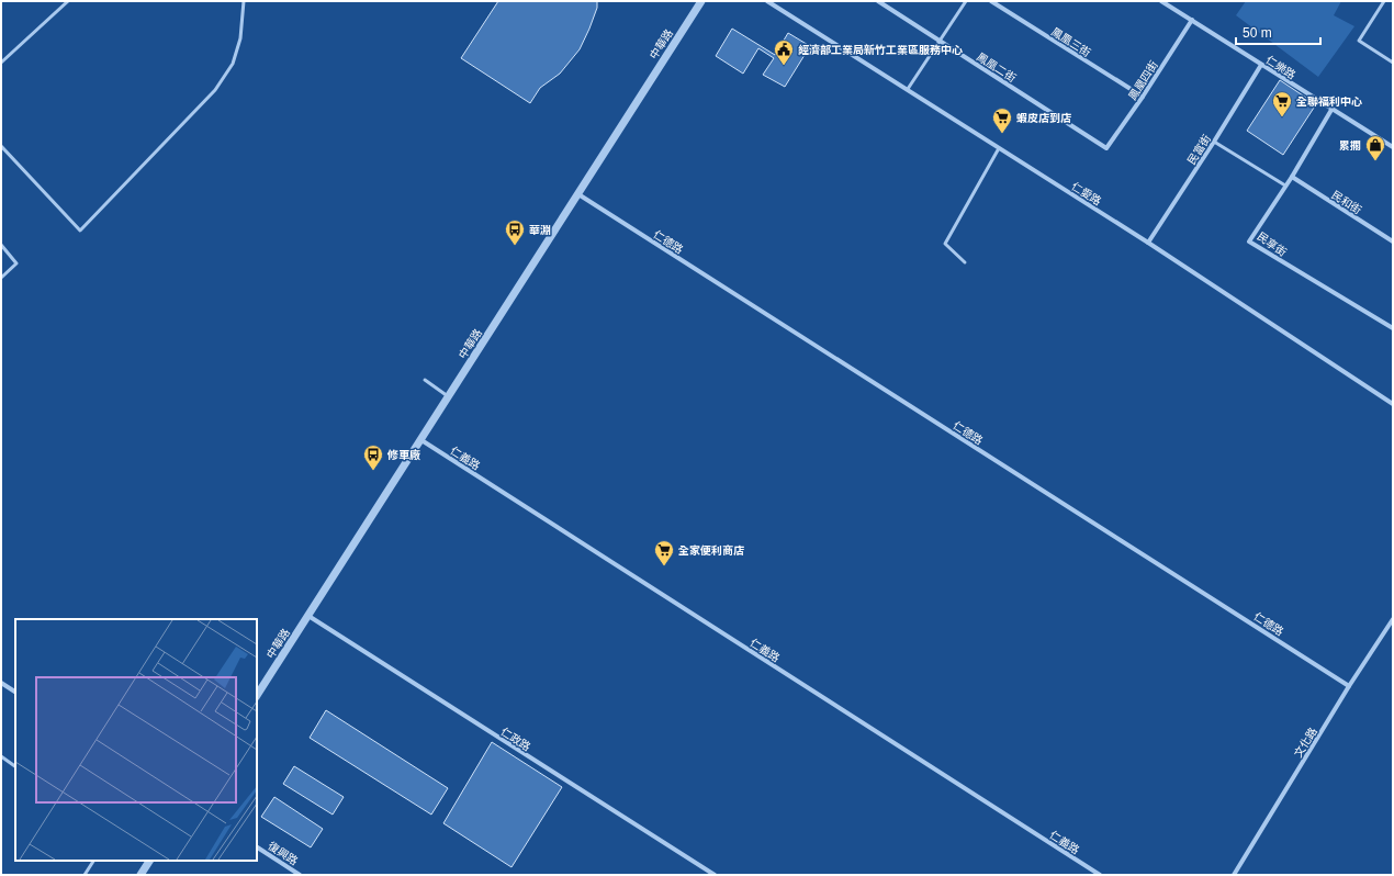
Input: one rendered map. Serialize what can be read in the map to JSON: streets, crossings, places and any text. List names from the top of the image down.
{
  "streets": {
    "street": [
      "鳳凰三街",
      "中華路",
      "鳳凰二街",
      "仁樂路",
      "鳳凰四街",
      "民富街",
      "仁愛路",
      "民和街",
      "仁德路",
      "民享街",
      "仁義路",
      "仁政路",
      "文化路",
      "復興路"
    ]
  },
  "crossings": [
    ["鳳凰三街", "鳳凰四街"],
    ["中華路", "仁德路"],
    ["中華路", "仁義路"],
    ["中華路", "仁政路"],
    ["鳳凰二街", "鳳凰四街"],
    ["仁樂路", "鳳凰四街"],
    ["仁樂路", "民富街"],
    ["仁樂路", "民享街"],
    ["民富街", "仁愛路"],
    ["民和街", "民享街"],
    ["仁德路", "文化路"]
  ],
  "places": {
    "public building": ["經濟部工業局新竹工業區服務中心"],
    "supermarket": ["全聯福利中心", "蝦皮店到店", "全家便利商店"],
    "shop": ["累擱"],
    "bus stop": ["華淵", "修車廠"]
  },
  "scale_bar": "50 m"
}
